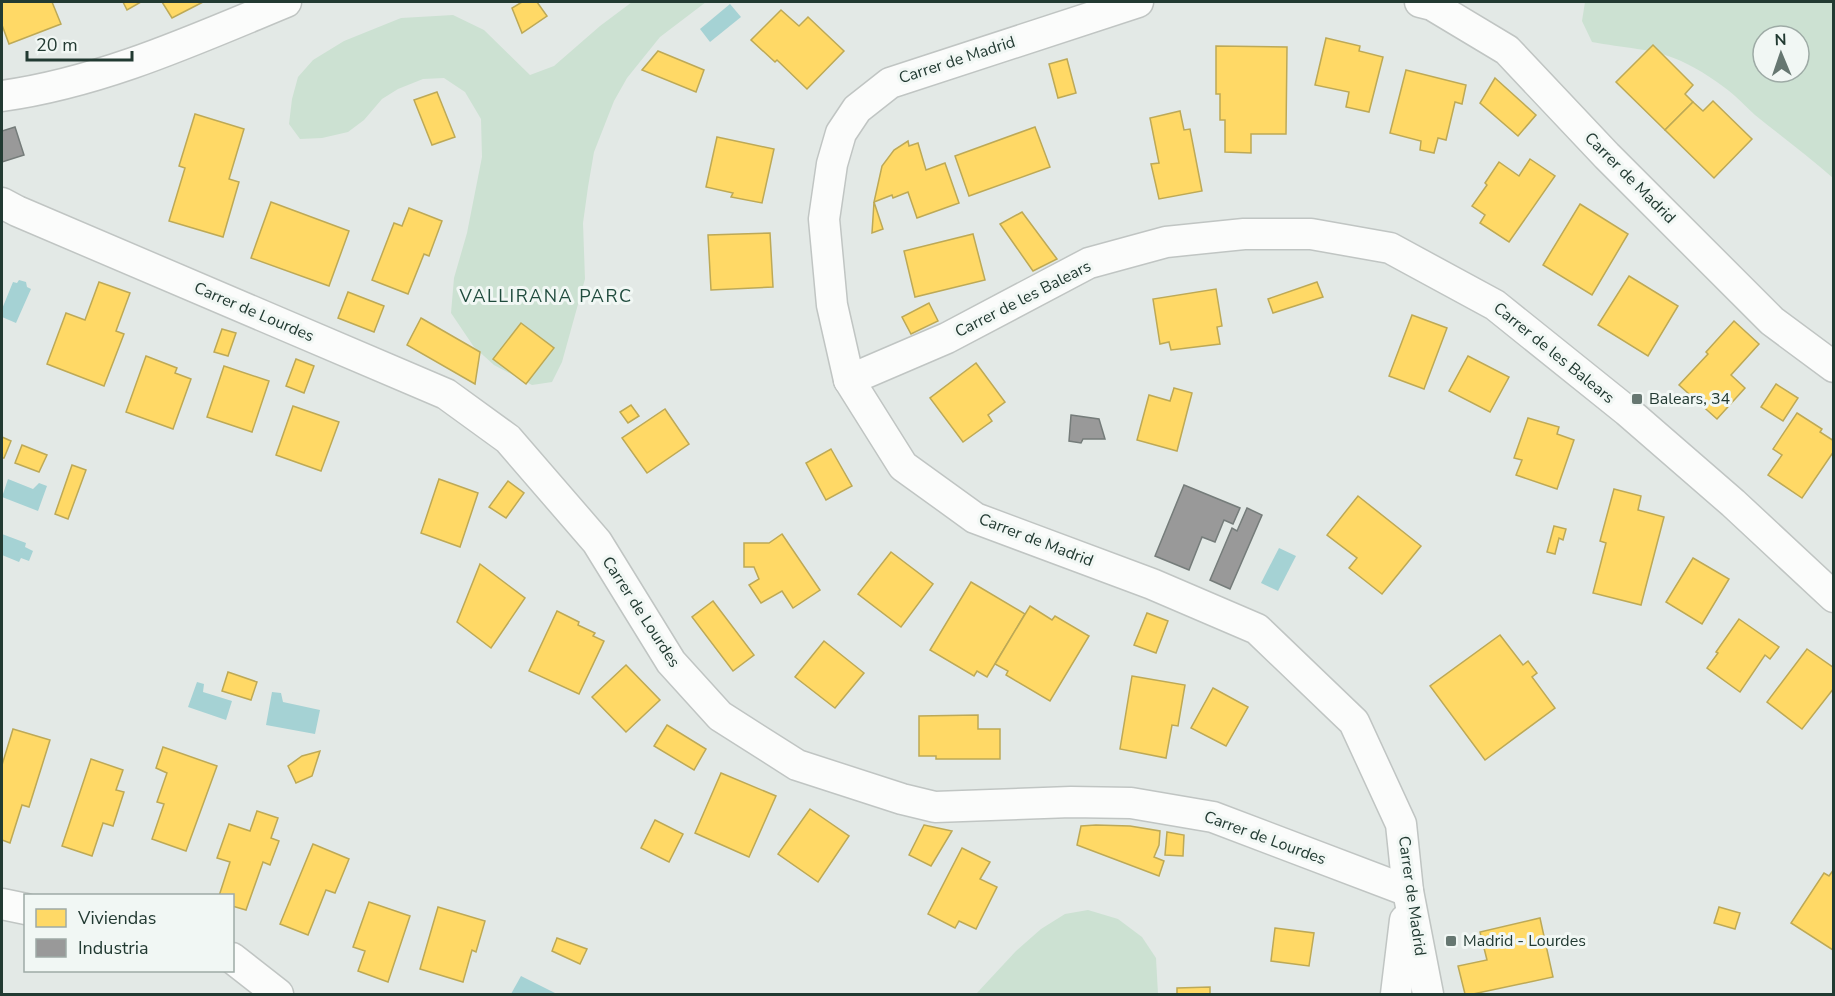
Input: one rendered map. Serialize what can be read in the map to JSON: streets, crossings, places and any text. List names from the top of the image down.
{
  "streets": {
    "street": ["Carrer de Madrid", "Carrer de les Balears", "Carrer de Lourdes"]
  },
  "crossings": [
    ["Carrer de Madrid", "Carrer de les Balears"],
    ["Carrer de Madrid", "Carrer de Lourdes"]
  ],
  "districts": ["VALLIRANA PARC"],
  "places": {
    "transit": ["Balears, 34", "Madrid - Lourdes"]
  },
  "legend": ["Viviendas", "Industria"],
  "scale_bar": "20 m",
  "north": "top"
}
